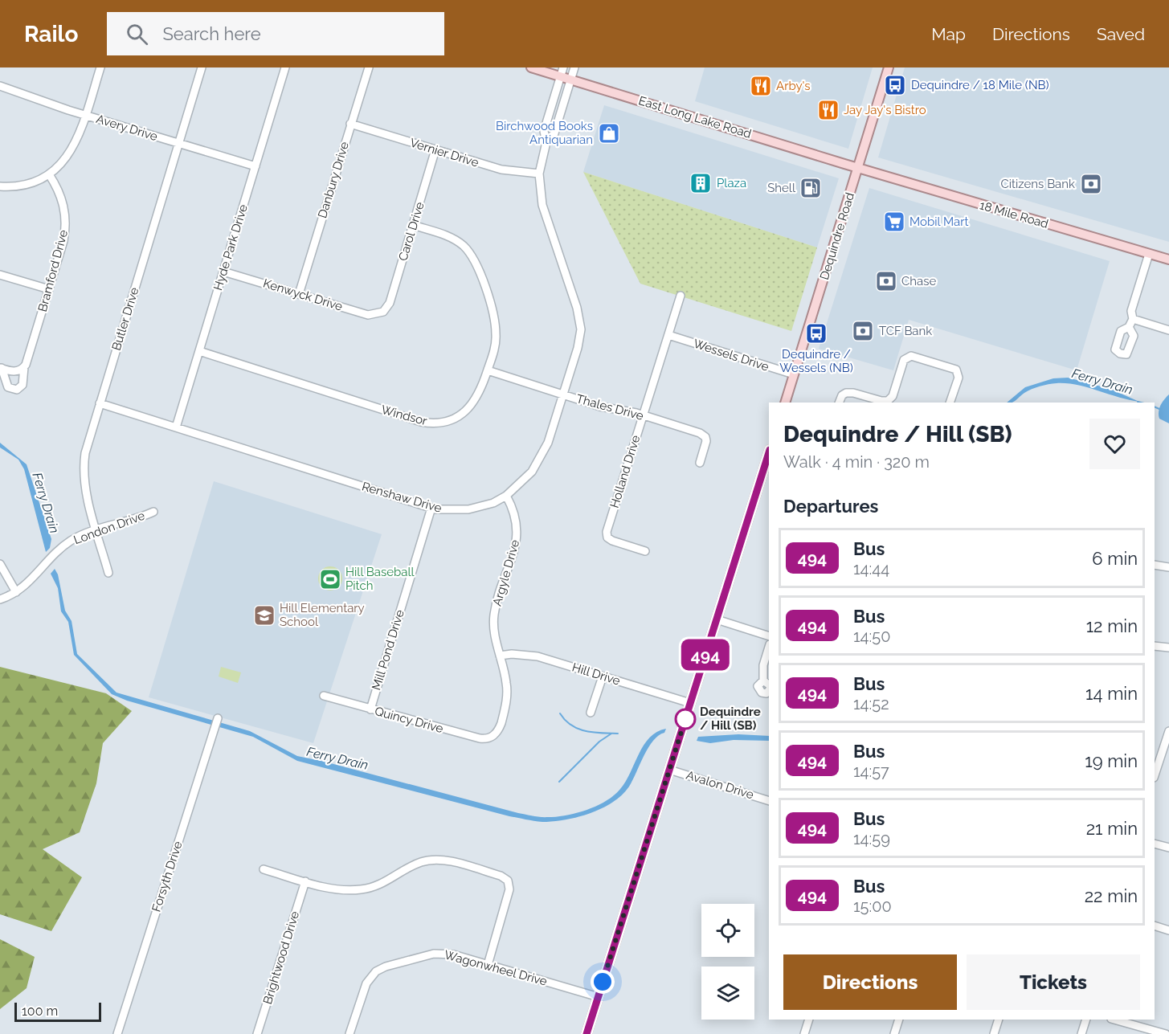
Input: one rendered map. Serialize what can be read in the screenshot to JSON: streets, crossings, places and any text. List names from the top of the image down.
{
  "streets": {
    "main road": ["East Long Lake Road", "18 Mile Road", "Dequindre Road"],
    "street": [
      "Avery Drive",
      "Vernier Drive",
      "Danbury Drive",
      "Carol Drive",
      "Hyde Park Drive",
      "Bramford Drive",
      "Kenwyck Drive",
      "Butler Drive",
      "Wessels Drive",
      "Thales Drive",
      "Windsor",
      "Holland Drive",
      "Renshaw Drive",
      "London Drive",
      "Argyle Drive",
      "Mill Pond Drive",
      "Hill Drive",
      "Quincy Drive",
      "Avalon Drive",
      "Forsyth Drive",
      "Brightwood Drive",
      "Wagonwheel Drive"
    ]
  },
  "crossings": [
    ["East Long Lake Road", "18 Mile Road"],
    ["East Long Lake Road", "Dequindre Road"],
    ["East Long Lake Road", "Renshaw Drive"],
    ["Avery Drive", "Hyde Park Drive"],
    ["Avery Drive", "Butler Drive"],
    ["Vernier Drive", "Danbury Drive"],
    ["Vernier Drive", "Carol Drive"],
    ["Vernier Drive", "Renshaw Drive"],
    ["Danbury Drive", "Kenwyck Drive"],
    ["18 Mile Road", "Dequindre Road"],
    ["Carol Drive", "Kenwyck Drive"],
    ["Carol Drive", "Windsor"],
    ["Dequindre Road", "Wessels Drive"],
    ["Hyde Park Drive", "Kenwyck Drive"],
    ["Hyde Park Drive", "Windsor"],
    ["Hyde Park Drive", "Renshaw Drive"],
    ["Butler Drive", "Renshaw Drive"],
    ["Butler Drive", "London Drive"],
    ["Wessels Drive", "Holland Drive"],
    ["Thales Drive", "Windsor"],
    ["Thales Drive", "Holland Drive"],
    ["Thales Drive", "Renshaw Drive"],
    ["Renshaw Drive", "Argyle Drive"],
    ["Renshaw Drive", "Mill Pond Drive"],
    ["Argyle Drive", "Hill Drive"],
    ["Argyle Drive", "Quincy Drive"],
    ["Mill Pond Drive", "Quincy Drive"]
  ],
  "water": ["Ferry Drain"],
  "places": {
    "bus stop": ["Dequindre / 18 Mile (NB)", "Dequindre / Wessels (NB)"],
    "restaurant": ["Arby's", "Jay Jay's Bistro"],
    "shop": ["Birchwood Books Antiquarian"],
    "building": ["Plaza"],
    "bank": ["Citizens Bank", "Chase", "TCF Bank"],
    "fuel station": ["Shell"],
    "supermarket": ["Mobil Mart"],
    "sports": ["Hill Baseball Pitch"],
    "school or university": ["Hill Elementary School"],
    "other": ["Dequindre / Hill (SB)"]
  },
  "lines": ["bus line 494"],
  "scale_bar": "100 m",
  "page": {
    "header": "Railo",
    "search": "Search here",
    "nav": ["Map", "Directions", "Saved"],
    "on_map": "494",
    "heading": [
      ["Dequindre / Hill (SB)", "Walk · 4 min · 320 m"],
      "Departures"
    ],
    "list": [
      {
        "mark": "494",
        "name": "Bus",
        "note": "14:44",
        "value": "6 min"
      },
      {
        "mark": "494",
        "name": "Bus",
        "note": "14:50",
        "value": "12 min"
      },
      {
        "mark": "494",
        "name": "Bus",
        "note": "14:52",
        "value": "14 min"
      },
      {
        "mark": "494",
        "name": "Bus",
        "note": "14:57",
        "value": "19 min"
      },
      {
        "mark": "494",
        "name": "Bus",
        "note": "14:59",
        "value": "21 min"
      },
      {
        "mark": "494",
        "name": "Bus",
        "note": "15:00",
        "value": "22 min"
      }
    ],
    "buttons": ["Directions", "Tickets"],
    "scale": "100 m"
  }
}
